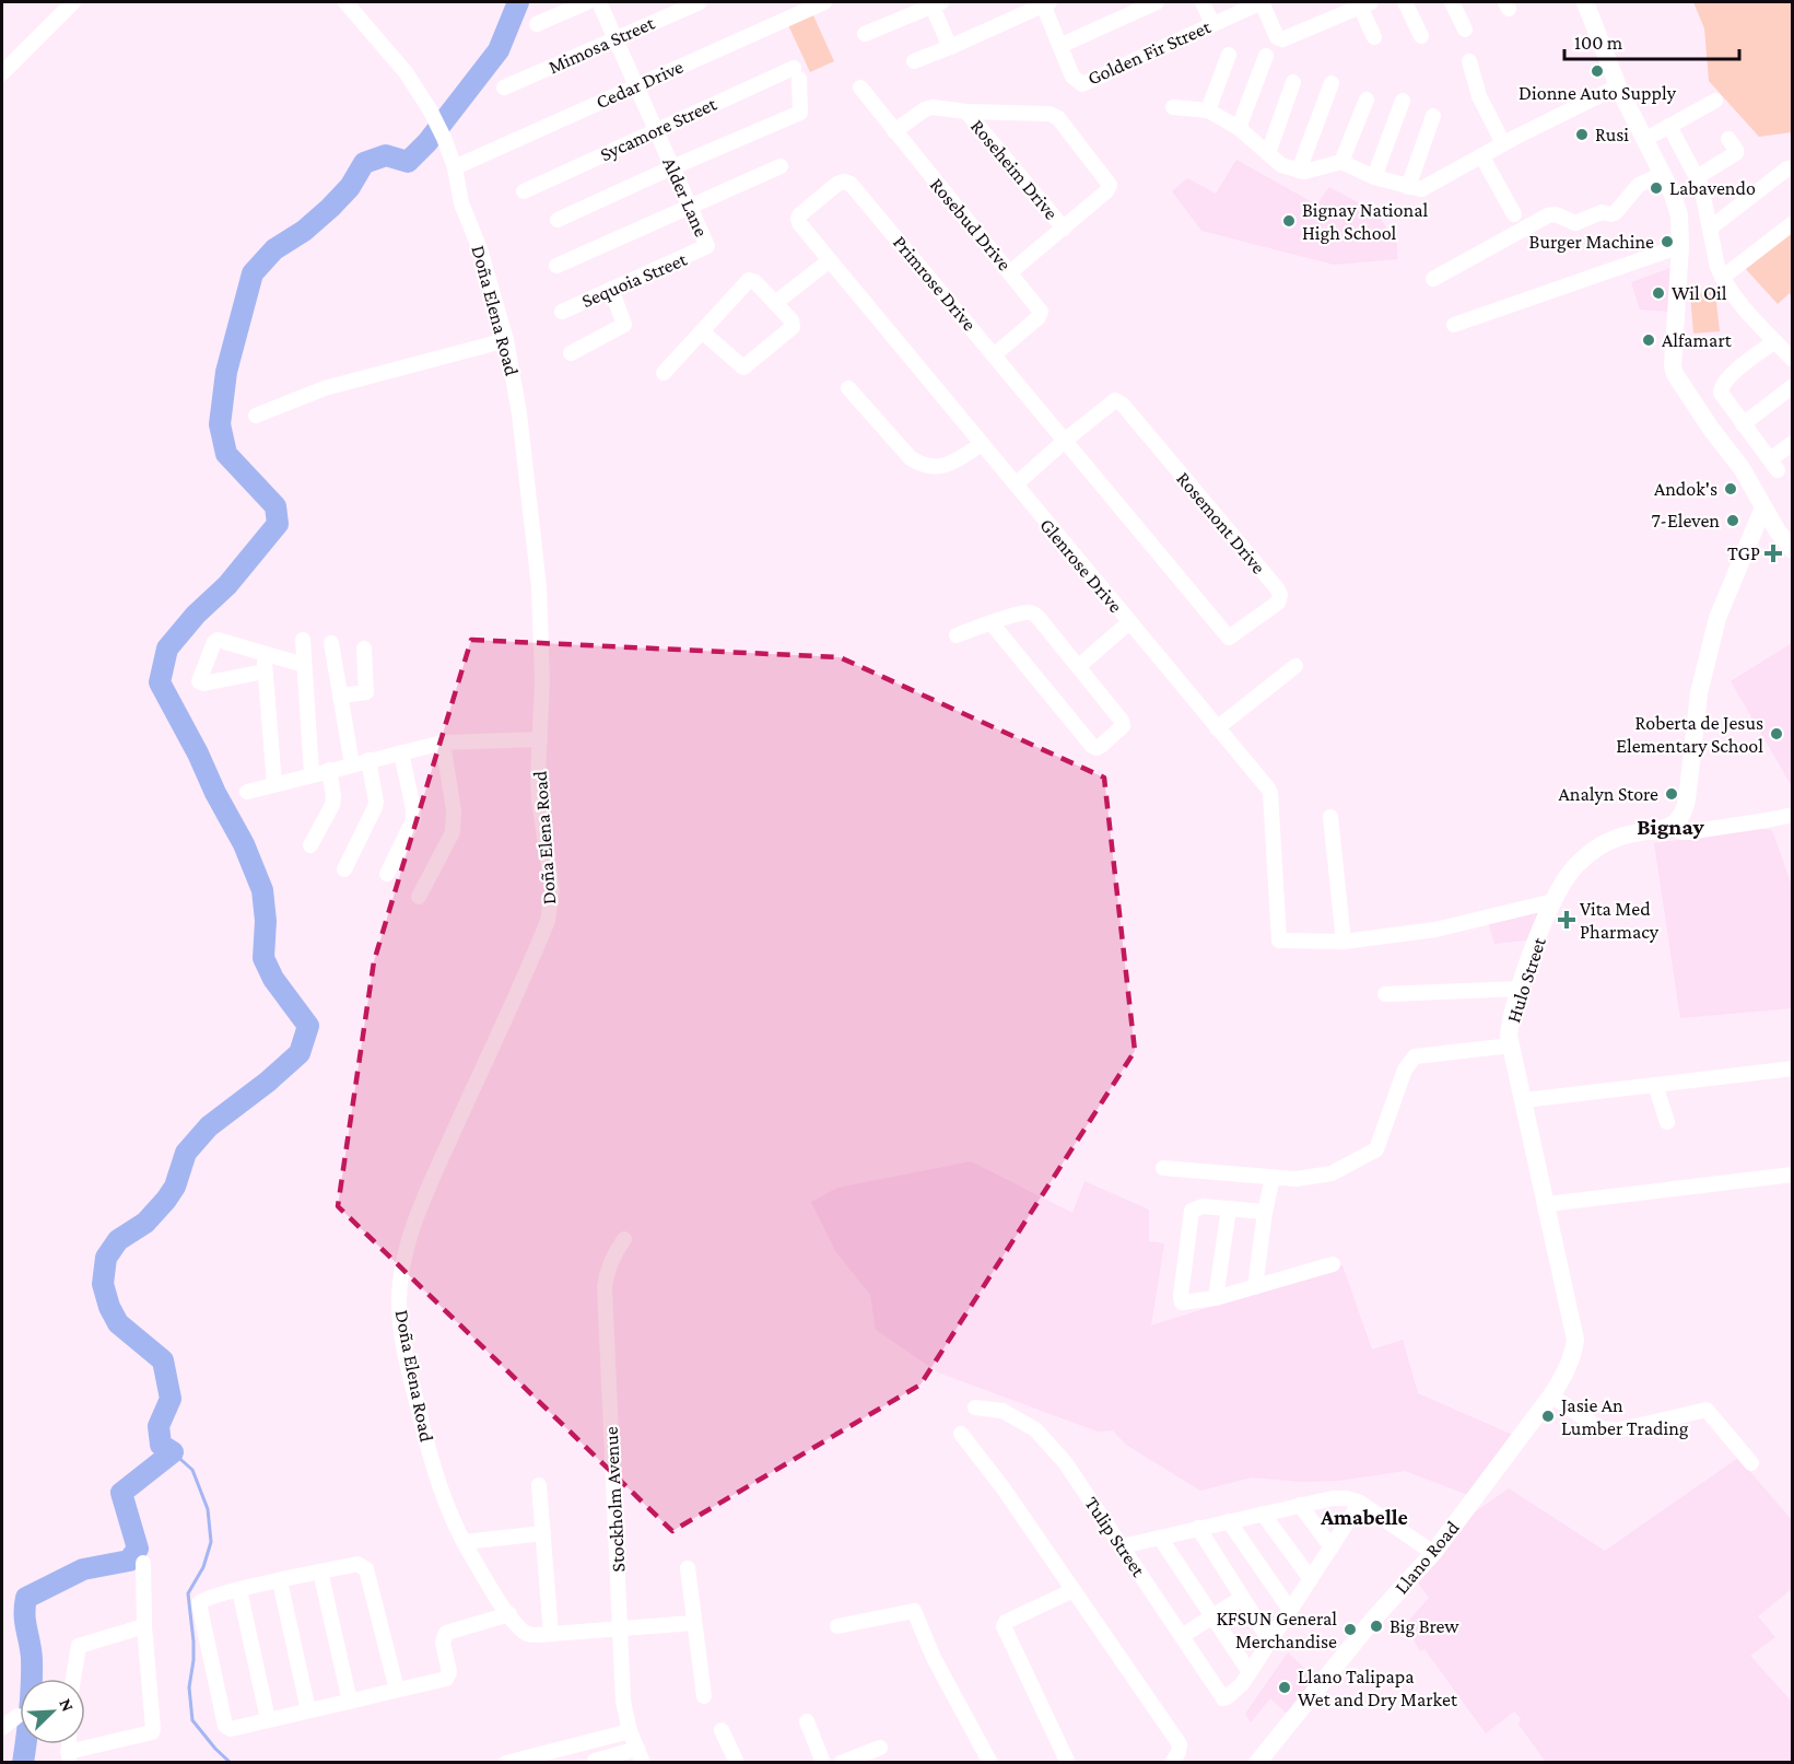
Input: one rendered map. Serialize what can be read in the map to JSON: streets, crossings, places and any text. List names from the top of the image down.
{
  "streets": {
    "main road": ["Hulo Street", "Llano Road"],
    "street": [
      "Mimosa Street",
      "Golden Fir Street",
      "Cedar Drive",
      "Sycamore Street",
      "Roseheim Drive",
      "Alder Lane",
      "Rosebud Drive",
      "Sequoia Street",
      "Primrose Drive",
      "Doña Elena Road",
      "Rosemont Drive",
      "Glenrose Drive",
      "Stockholm Avenue",
      "Tulip Street"
    ]
  },
  "crossings": [
    ["Mimosa Street", "Alder Lane"],
    ["Cedar Drive", "Alder Lane"],
    ["Cedar Drive", "Doña Elena Road"],
    ["Sycamore Street", "Alder Lane"],
    ["Alder Lane", "Sequoia Street"],
    ["Rosebud Drive", "Primrose Drive"],
    ["Primrose Drive", "Rosemont Drive"],
    ["Primrose Drive", "Glenrose Drive"],
    ["Hulo Street", "Llano Road"]
  ],
  "districts": ["Bignay", "Amabelle"],
  "places": {
    "other": [
      "Dionne Auto Supply",
      "Rusi",
      "Labavendo",
      "Bignay National High School",
      "Burger Machine",
      "Wil Oil",
      "Alfamart",
      "Andok's",
      "7-Eleven",
      "Roberta de Jesus Elementary School",
      "Analyn Store",
      "Jasie An Lumber Trading",
      "Big Brew",
      "KFSUN General Merchandise",
      "Llano Talipapa Wet and Dry Market"
    ],
    "health": ["TGP", "Vita Med Pharmacy"]
  },
  "scale_bar": "100 m",
  "north": "top right"
}
